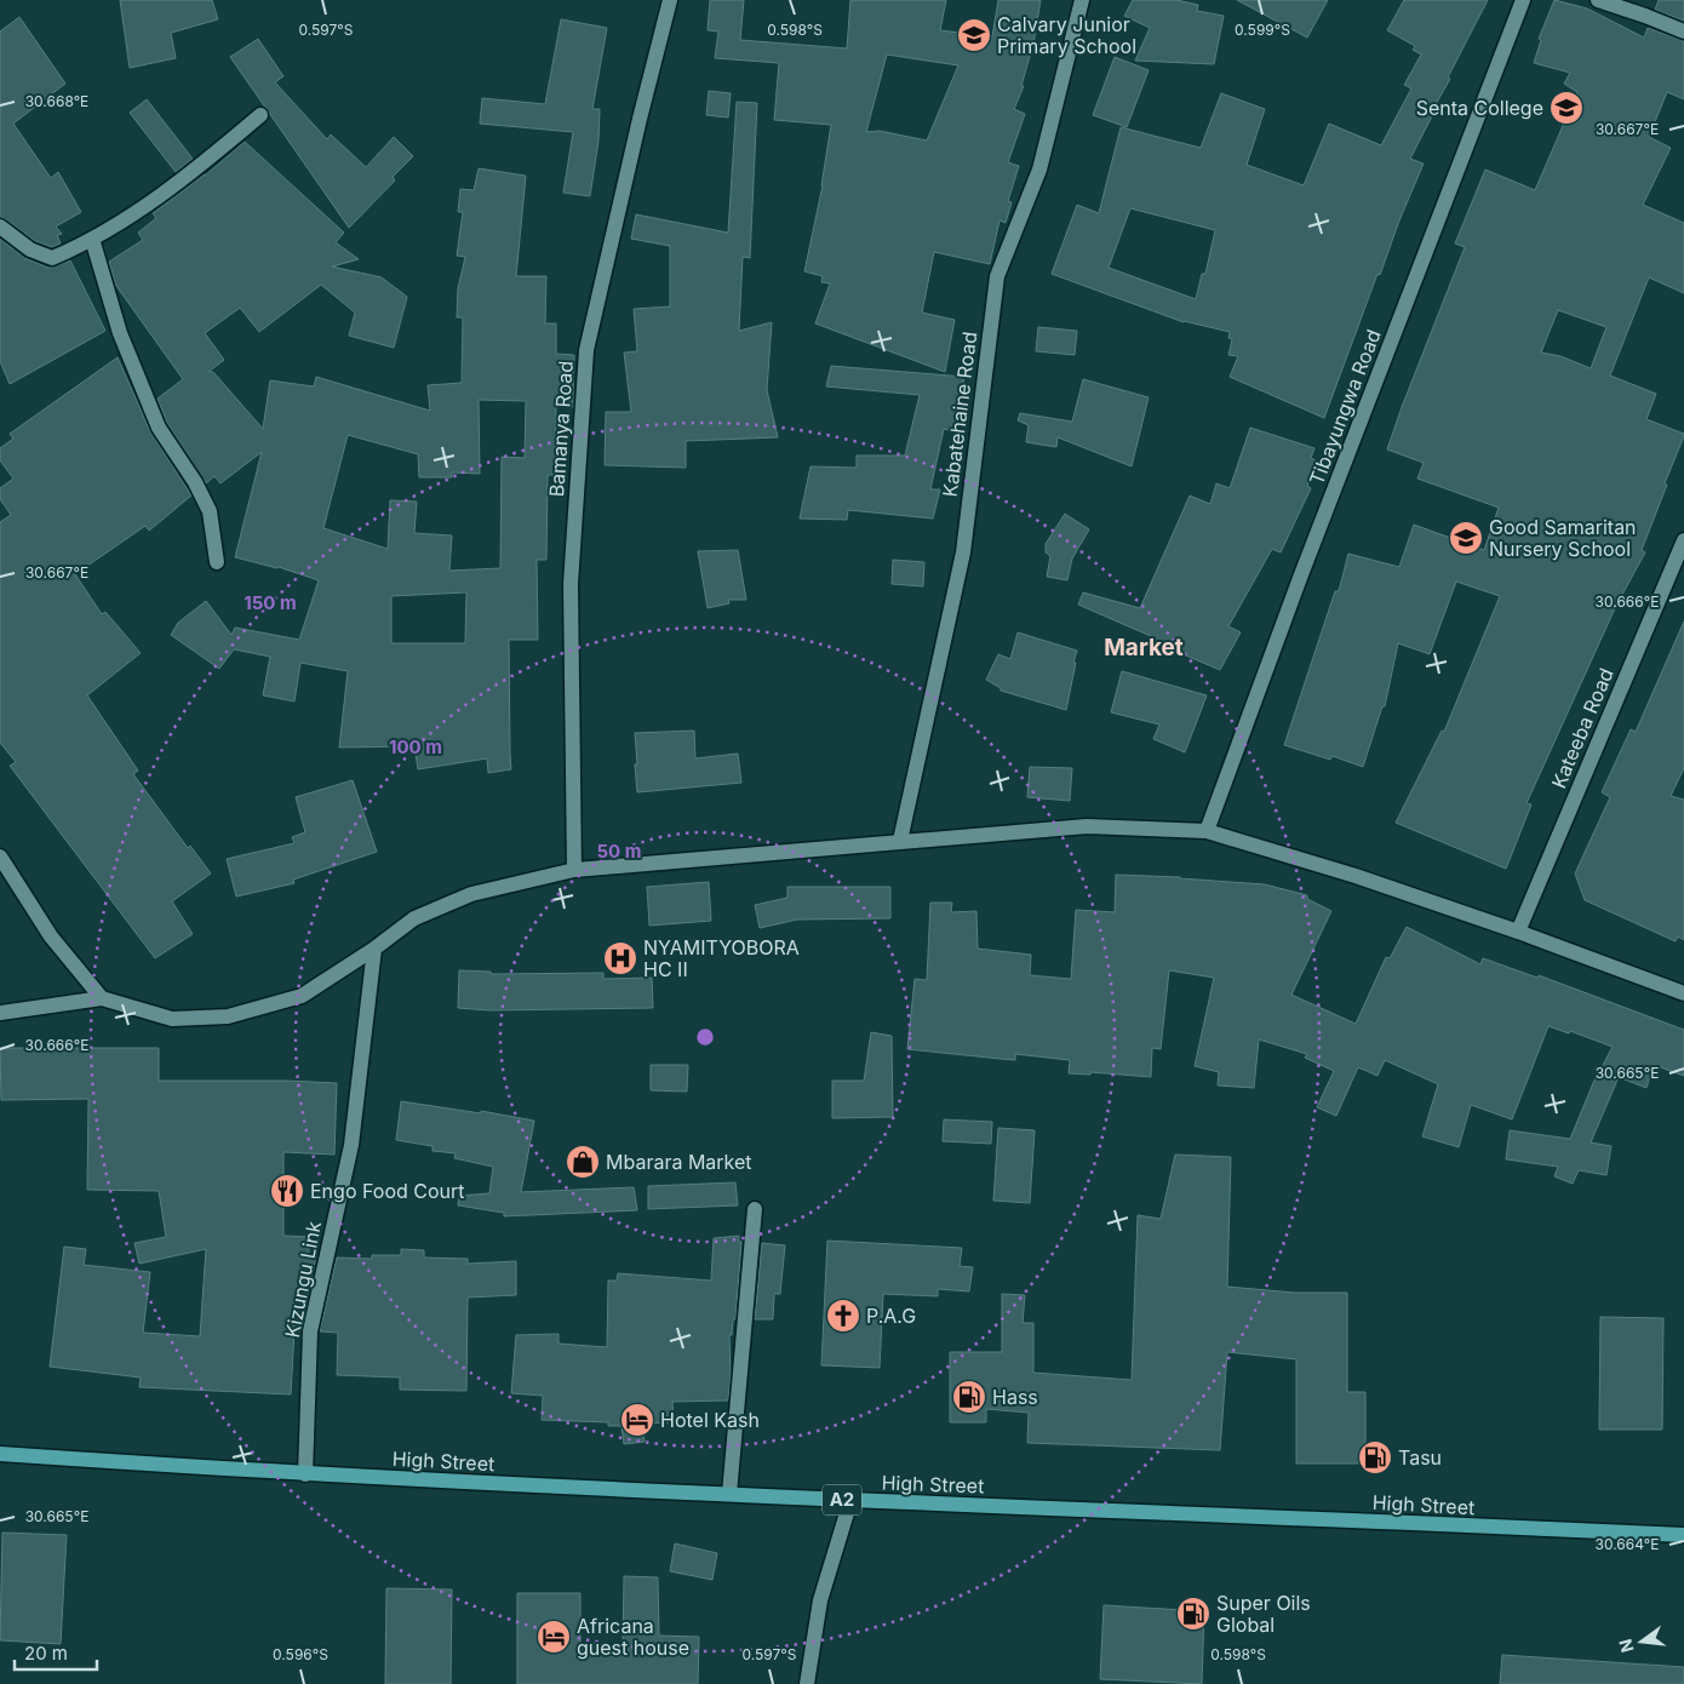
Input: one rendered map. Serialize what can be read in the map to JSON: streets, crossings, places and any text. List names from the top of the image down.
{
  "streets": {
    "main road": ["High Street", "A2"],
    "street": [
      "Tibayungwa Road",
      "Kabatehaine Road",
      "Bamanya Road",
      "Kateeba Road",
      "Kizungu Link"
    ]
  },
  "crossings": [
    ["Kizungu Link", "High Street"]
  ],
  "districts": ["Market"],
  "places": {
    "school or university": ["Calvary Junior Primary School", "Senta College", "Good Samaritan Nursery School"],
    "hospital": ["NYAMITYOBORA HC II"],
    "shop": ["Mbarara Market"],
    "restaurant": ["Engo Food Court"],
    "church": ["P.A.G"],
    "fuel station": ["Hass", "Tasu", "Super Oils Global"],
    "hotel": ["Hotel Kash", "Africana guest house"]
  },
  "scale_bar": "20 m",
  "north": "left",
  "coordinates": [
    "0.597°S",
    "0.598°S",
    "0.599°S",
    "30.668°E",
    "30.667°E",
    "30.666°E",
    "30.665°E",
    "30.664°E",
    "0.596°S"
  ],
  "rings": ["150 m", "100 m", "50 m"]
}
